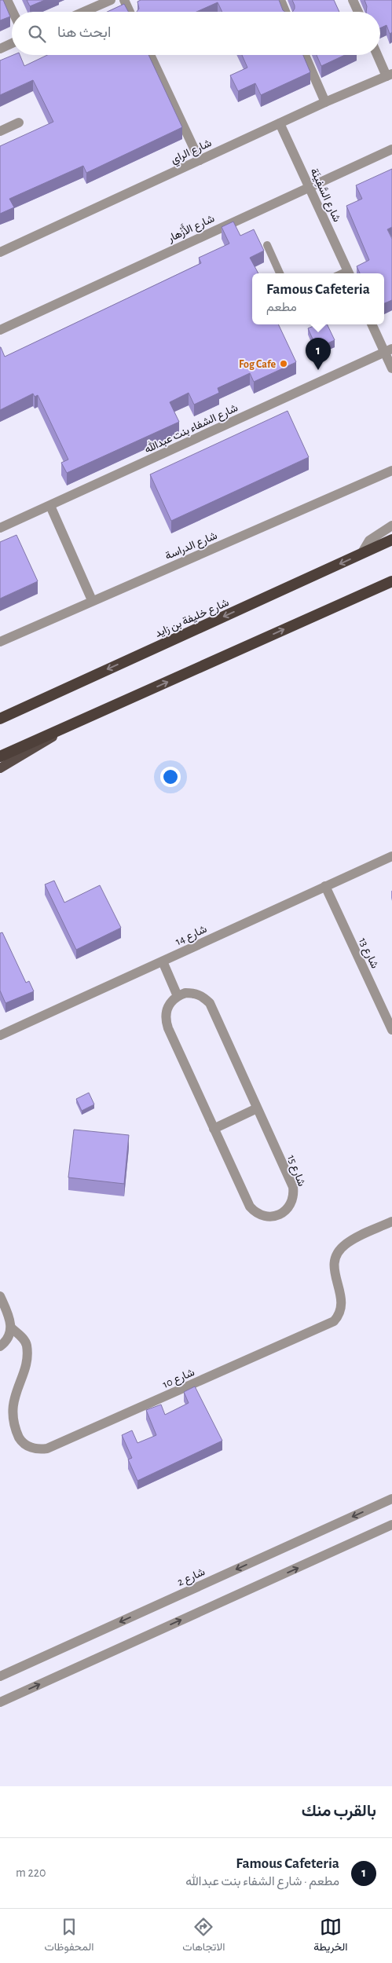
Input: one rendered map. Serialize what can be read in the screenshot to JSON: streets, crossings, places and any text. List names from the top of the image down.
{
  "streets": {
    "highway": ["شارع خليفة بن زايد"],
    "street": [
      "شارع الراي",
      "شارع السَّفِينَة",
      "شارع الأَزْهار",
      "شارع الشفاء بنت عبدالله",
      "شارع الدراسة",
      "شارع 14",
      "شارع 13",
      "شارع 15",
      "شارع 10",
      "شارع 2"
    ]
  },
  "crossings": [
    ["شارع الراي", "شارع السَّفِينَة"],
    ["شارع السَّفِينَة", "شارع الأَزْهار"],
    ["شارع 14", "شارع 13"]
  ],
  "places": ["Fog Cafe"],
  "page": {
    "search": "ابحث هنا",
    "popup": ["Famous Cafeteria", "مطعم"],
    "pins": "1",
    "heading": "بالقرب منك",
    "list": [
      {
        "mark": "1",
        "name": "Famous Cafeteria",
        "note": "مطعم · شارع الشفاء بنت عبدالله",
        "value": "220 m"
      }
    ],
    "nav": ["الخريطة", "الاتجاهات", "المحفوظات"]
  }
}
